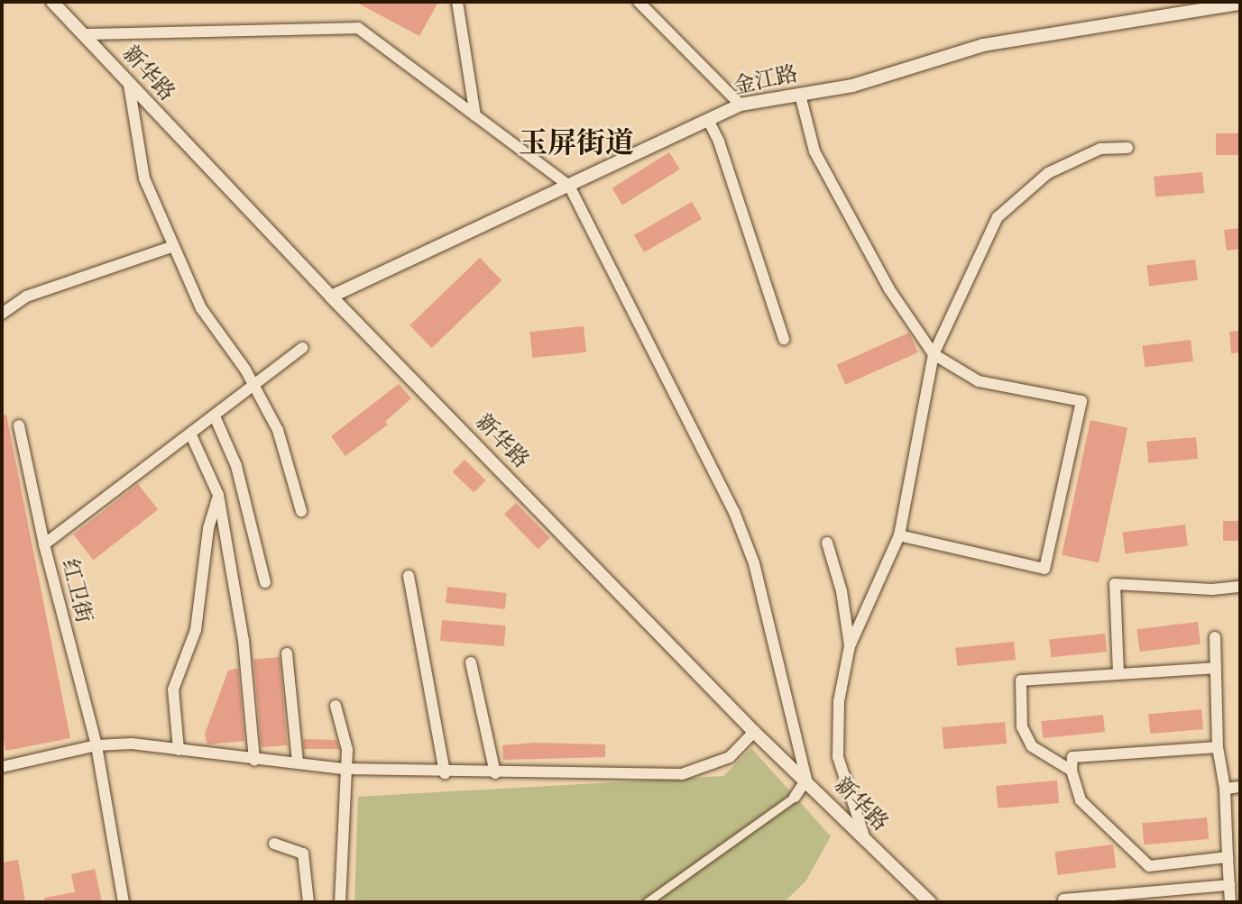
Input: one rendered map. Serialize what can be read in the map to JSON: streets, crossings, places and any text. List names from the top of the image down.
{
  "streets": {
    "street": ["新华路", "金江路", "红卫街"]
  },
  "crossings": [
    ["新华路", "金江路"]
  ],
  "districts": ["玉屏街道"]
}
